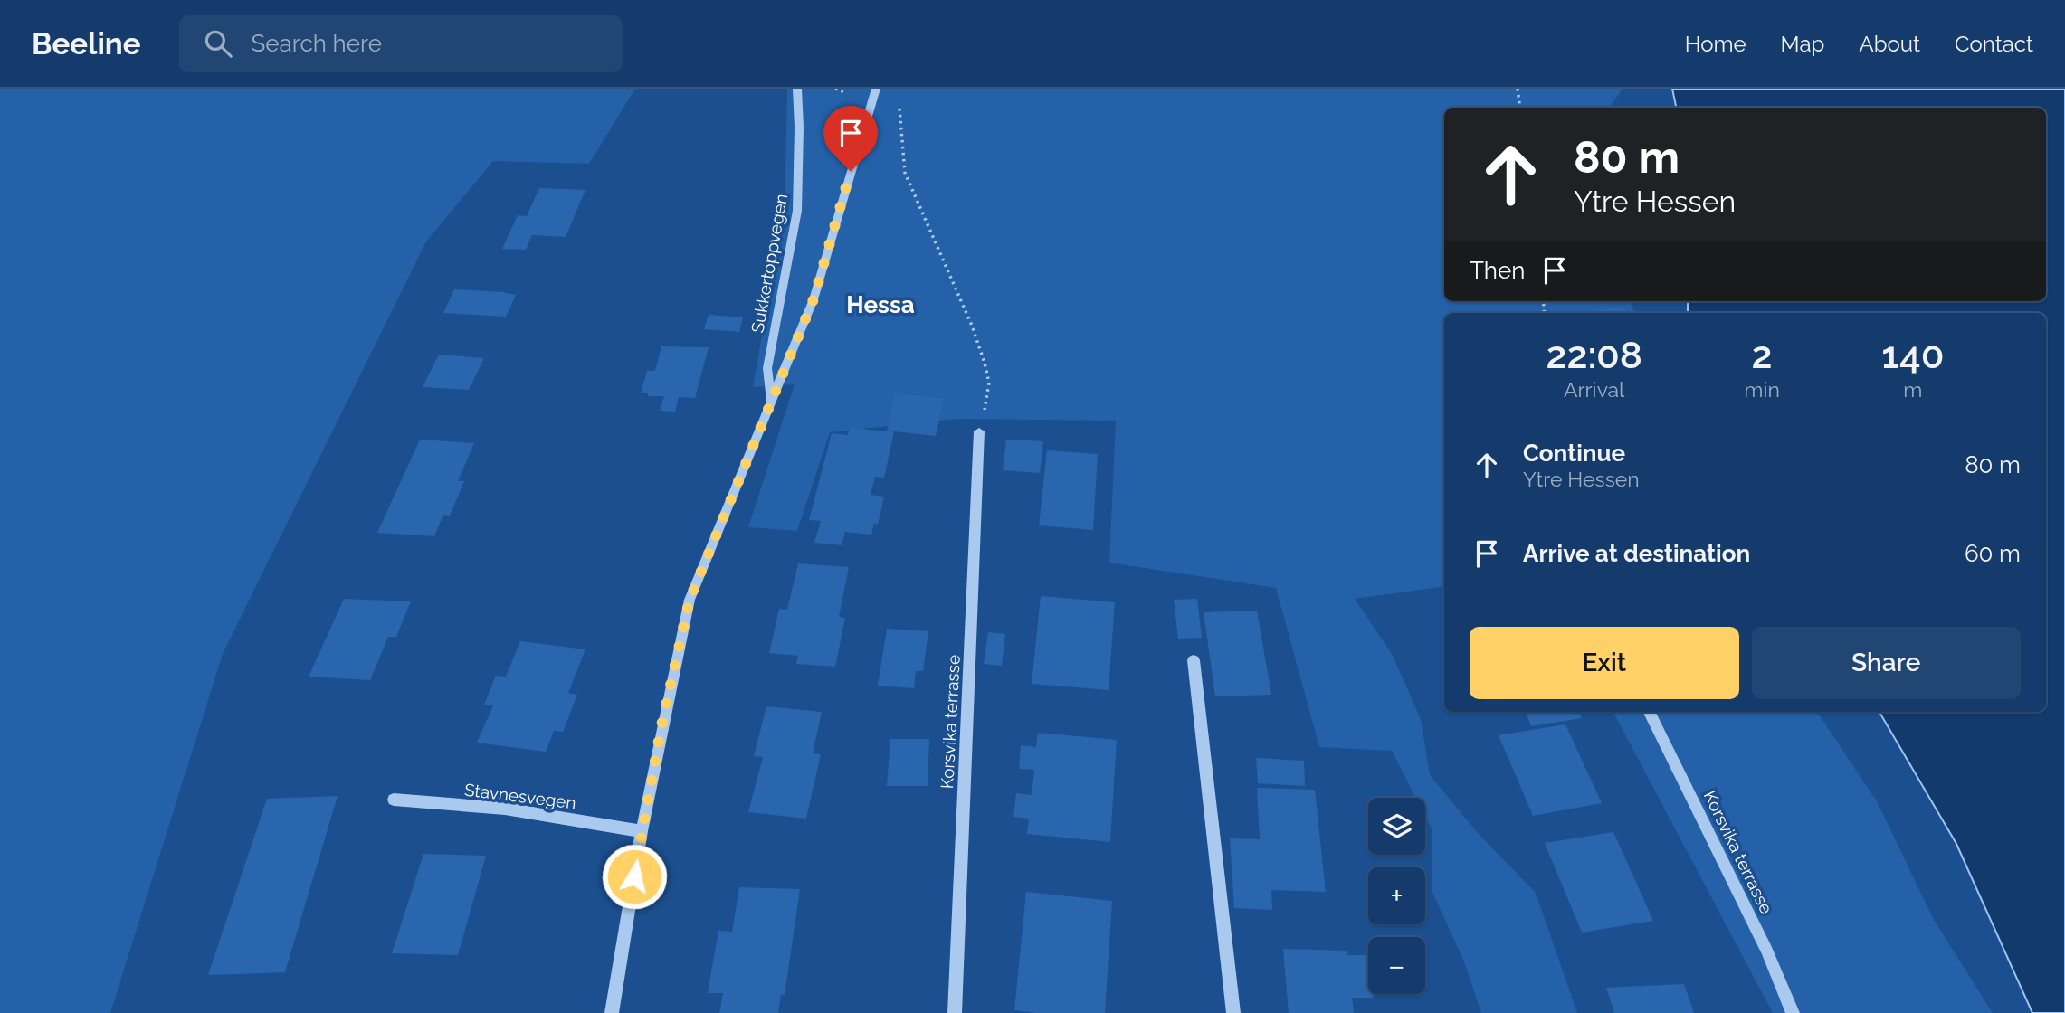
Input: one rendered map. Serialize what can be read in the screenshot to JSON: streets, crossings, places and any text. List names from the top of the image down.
{
  "streets": {
    "street": ["Sukkertoppvegen", "Korsvika terrasse", "Stavnesvegen"]
  },
  "districts": ["Hessa"],
  "page": {
    "header": "Beeline",
    "search": "Search here",
    "nav": [
      "Home",
      "Map",
      "About",
      "Contact"
    ],
    "turn": ["80 m", "Ytre Hessen"],
    "then": "Then",
    "eta": [
      "22:08",
      "Arrival",
      "2",
      "min",
      "140",
      "m"
    ],
    "list": [
      {
        "name": "Continue",
        "note": "Ytre Hessen",
        "value": "80 m"
      },
      {
        "name": "Arrive at destination",
        "value": "60 m"
      }
    ],
    "buttons": ["Exit", "Share"],
    "map_buttons": ["+", "−"]
  }
}
